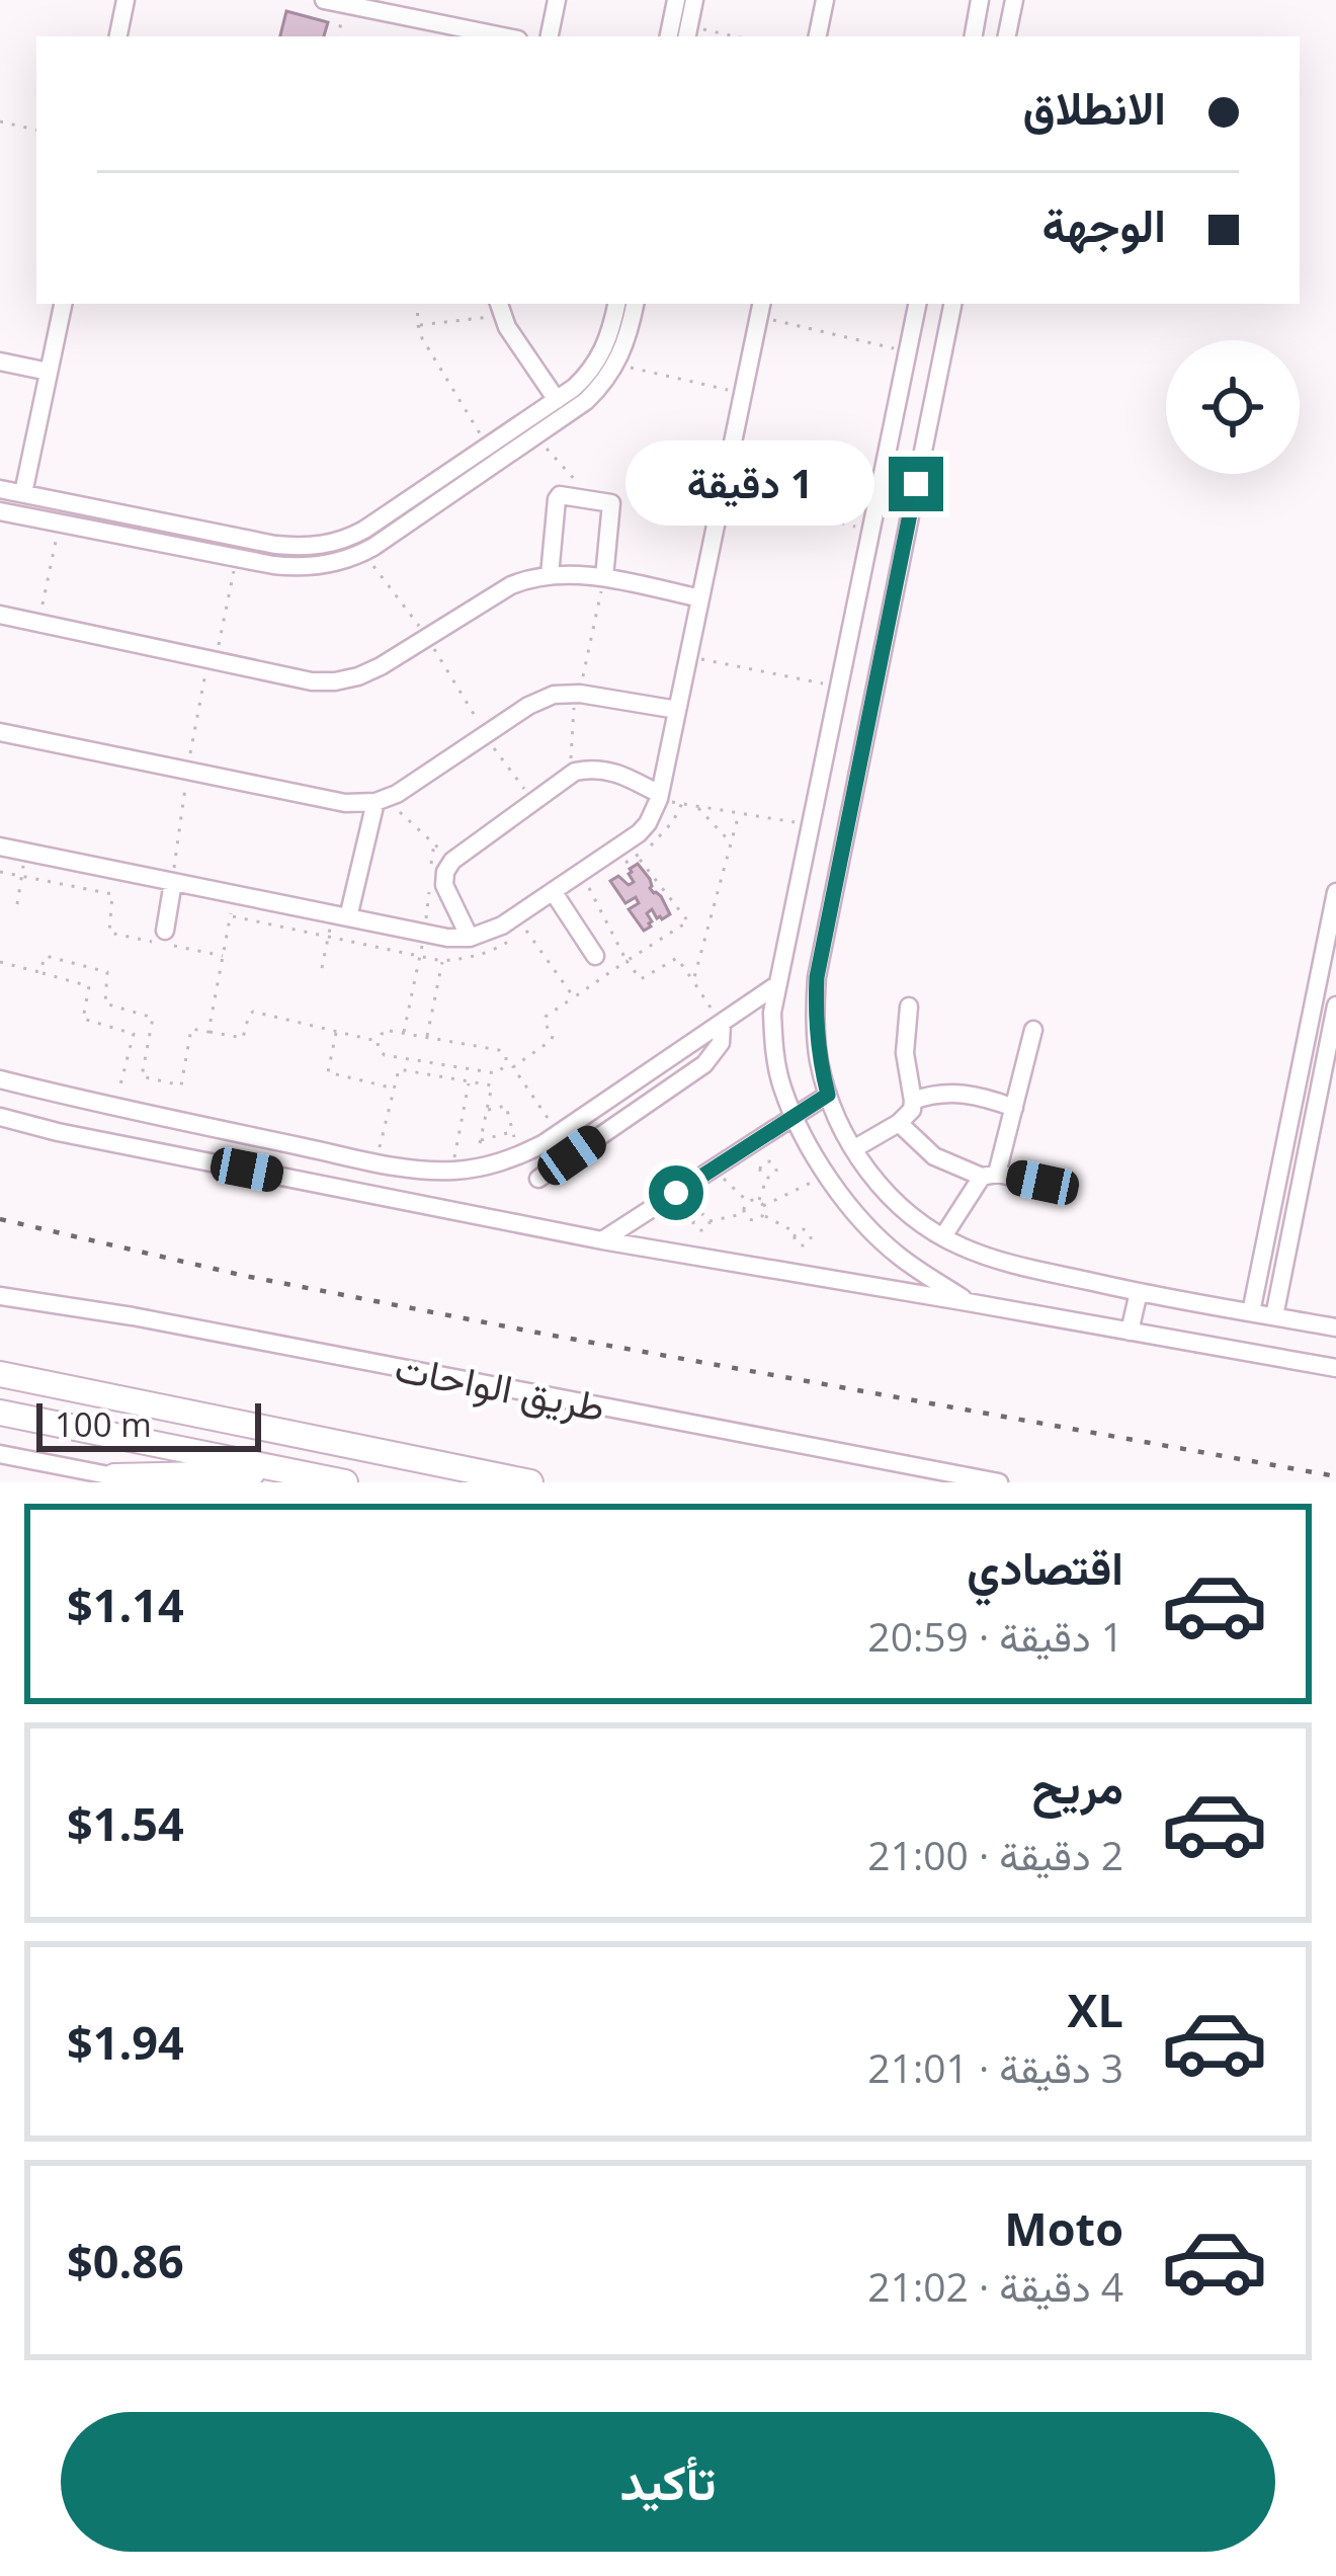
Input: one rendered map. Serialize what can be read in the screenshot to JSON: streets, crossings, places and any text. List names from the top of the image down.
{
  "streets": {
    "street": ["طريق الواحات"]
  },
  "scale_bar": "100 m",
  "page": {
    "banner": ["الانطلاق", "الوجهة"],
    "bubble": "1 دقيقة",
    "scale": "100 m",
    "list": [
      {
        "name": "اقتصادي",
        "note": "1 دقيقة · 20:59",
        "value": "$1.14"
      },
      {
        "name": "مريح",
        "note": "2 دقيقة · 21:00",
        "value": "$1.54"
      },
      {
        "name": "XL",
        "note": "3 دقيقة · 21:01",
        "value": "$1.94"
      },
      {
        "name": "Moto",
        "note": "4 دقيقة · 21:02",
        "value": "$0.86"
      }
    ],
    "buttons": "تأكيد"
  }
}
